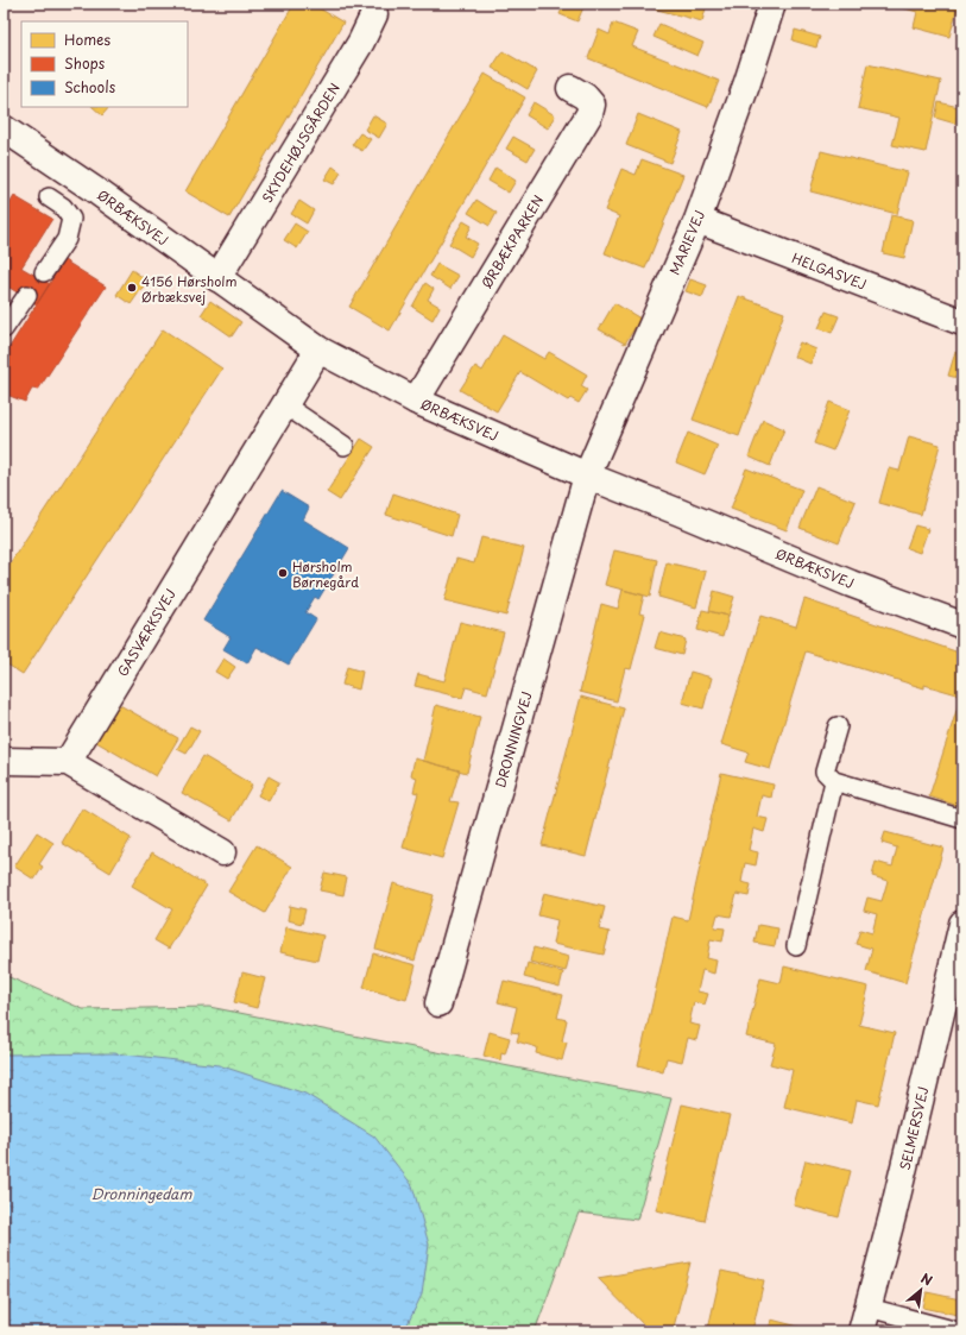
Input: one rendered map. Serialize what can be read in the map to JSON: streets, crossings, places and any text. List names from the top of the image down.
{
  "streets": {
    "street": [
      "SKYDEHØJSGÅRDEN",
      "ØRBÆKSVEJ",
      "ØRBÆKPARKEN",
      "MARIEVEJ",
      "HELGASVEJ",
      "GASVÆRKSVEJ",
      "DRONNINGVEJ",
      "SELMERSVEJ"
    ]
  },
  "crossings": [
    ["SKYDEHØJSGÅRDEN", "ØRBÆKSVEJ"],
    ["ØRBÆKSVEJ", "ØRBÆKPARKEN"],
    ["ØRBÆKSVEJ", "MARIEVEJ"],
    ["ØRBÆKSVEJ", "GASVÆRKSVEJ"],
    ["ØRBÆKSVEJ", "DRONNINGVEJ"],
    ["MARIEVEJ", "HELGASVEJ"],
    ["MARIEVEJ", "DRONNINGVEJ"]
  ],
  "water": ["Dronningedam"],
  "places": ["4156 Hørsholm Ørbæksvej", "Hørsholm Børnegård"],
  "legend": ["Homes", "Shops", "Schools"],
  "north": "top right"
}
